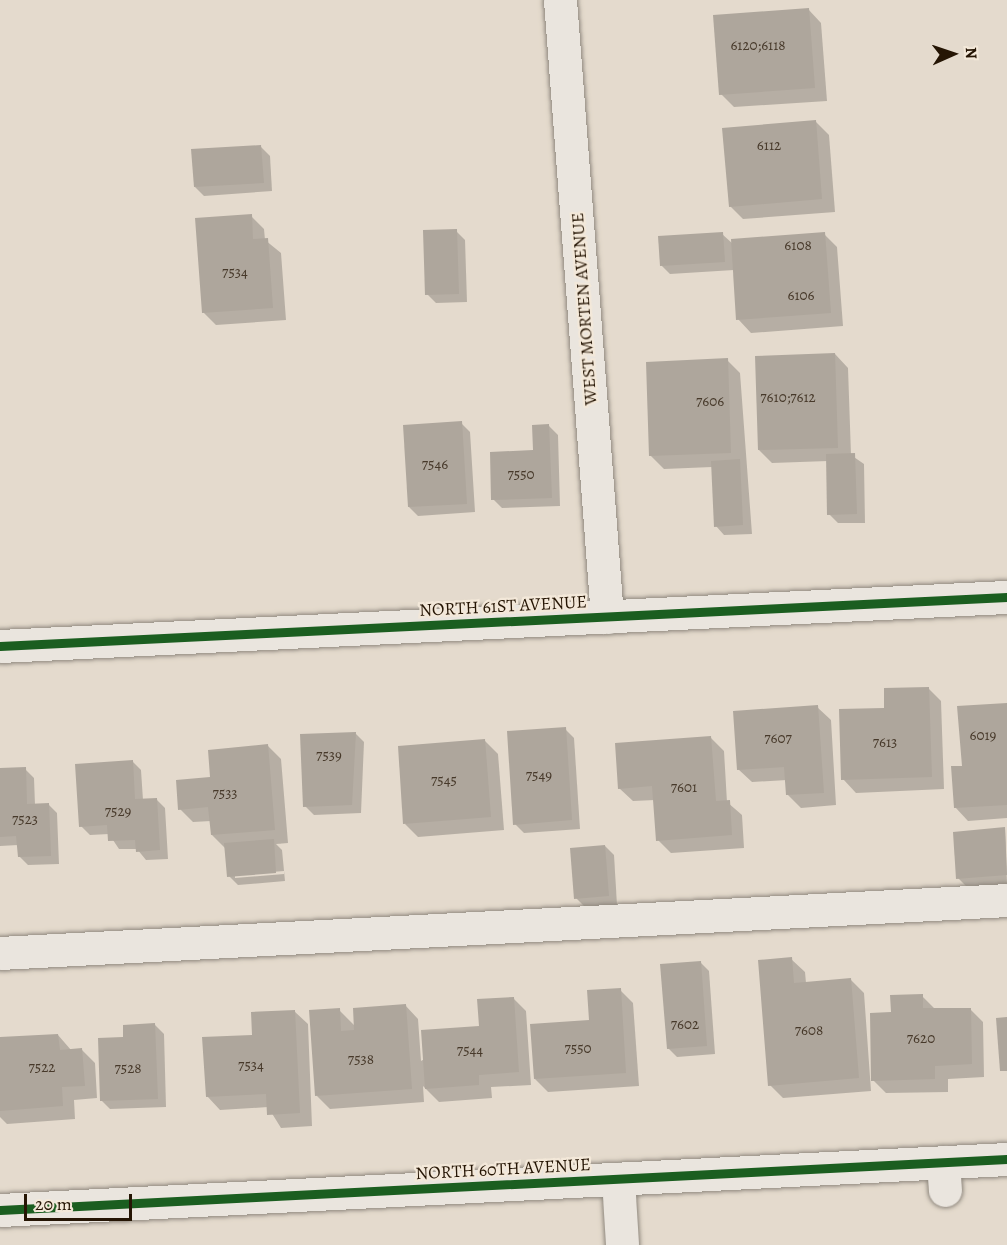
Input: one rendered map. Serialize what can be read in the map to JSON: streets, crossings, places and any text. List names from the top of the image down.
{
  "streets": {
    "street": ["WEST MORTEN AVENUE", "NORTH 61ST AVENUE", "NORTH 60TH AVENUE"]
  },
  "crossings": [
    ["WEST MORTEN AVENUE", "NORTH 61ST AVENUE"]
  ],
  "house_numbers": [
    "6120;6118",
    "6112",
    "6108",
    "7534",
    "6106",
    "7610;7612",
    "7606",
    "7546",
    "7550",
    "6019",
    "7607",
    "7613",
    "7539",
    "7549",
    "7545",
    "7601",
    "7533",
    "7529",
    "7523",
    "7602",
    "7608",
    "7620",
    "7550",
    "7544",
    "7538",
    "7534",
    "7522",
    "7528"
  ],
  "scale_bar": "20 m",
  "north": "right"
}
